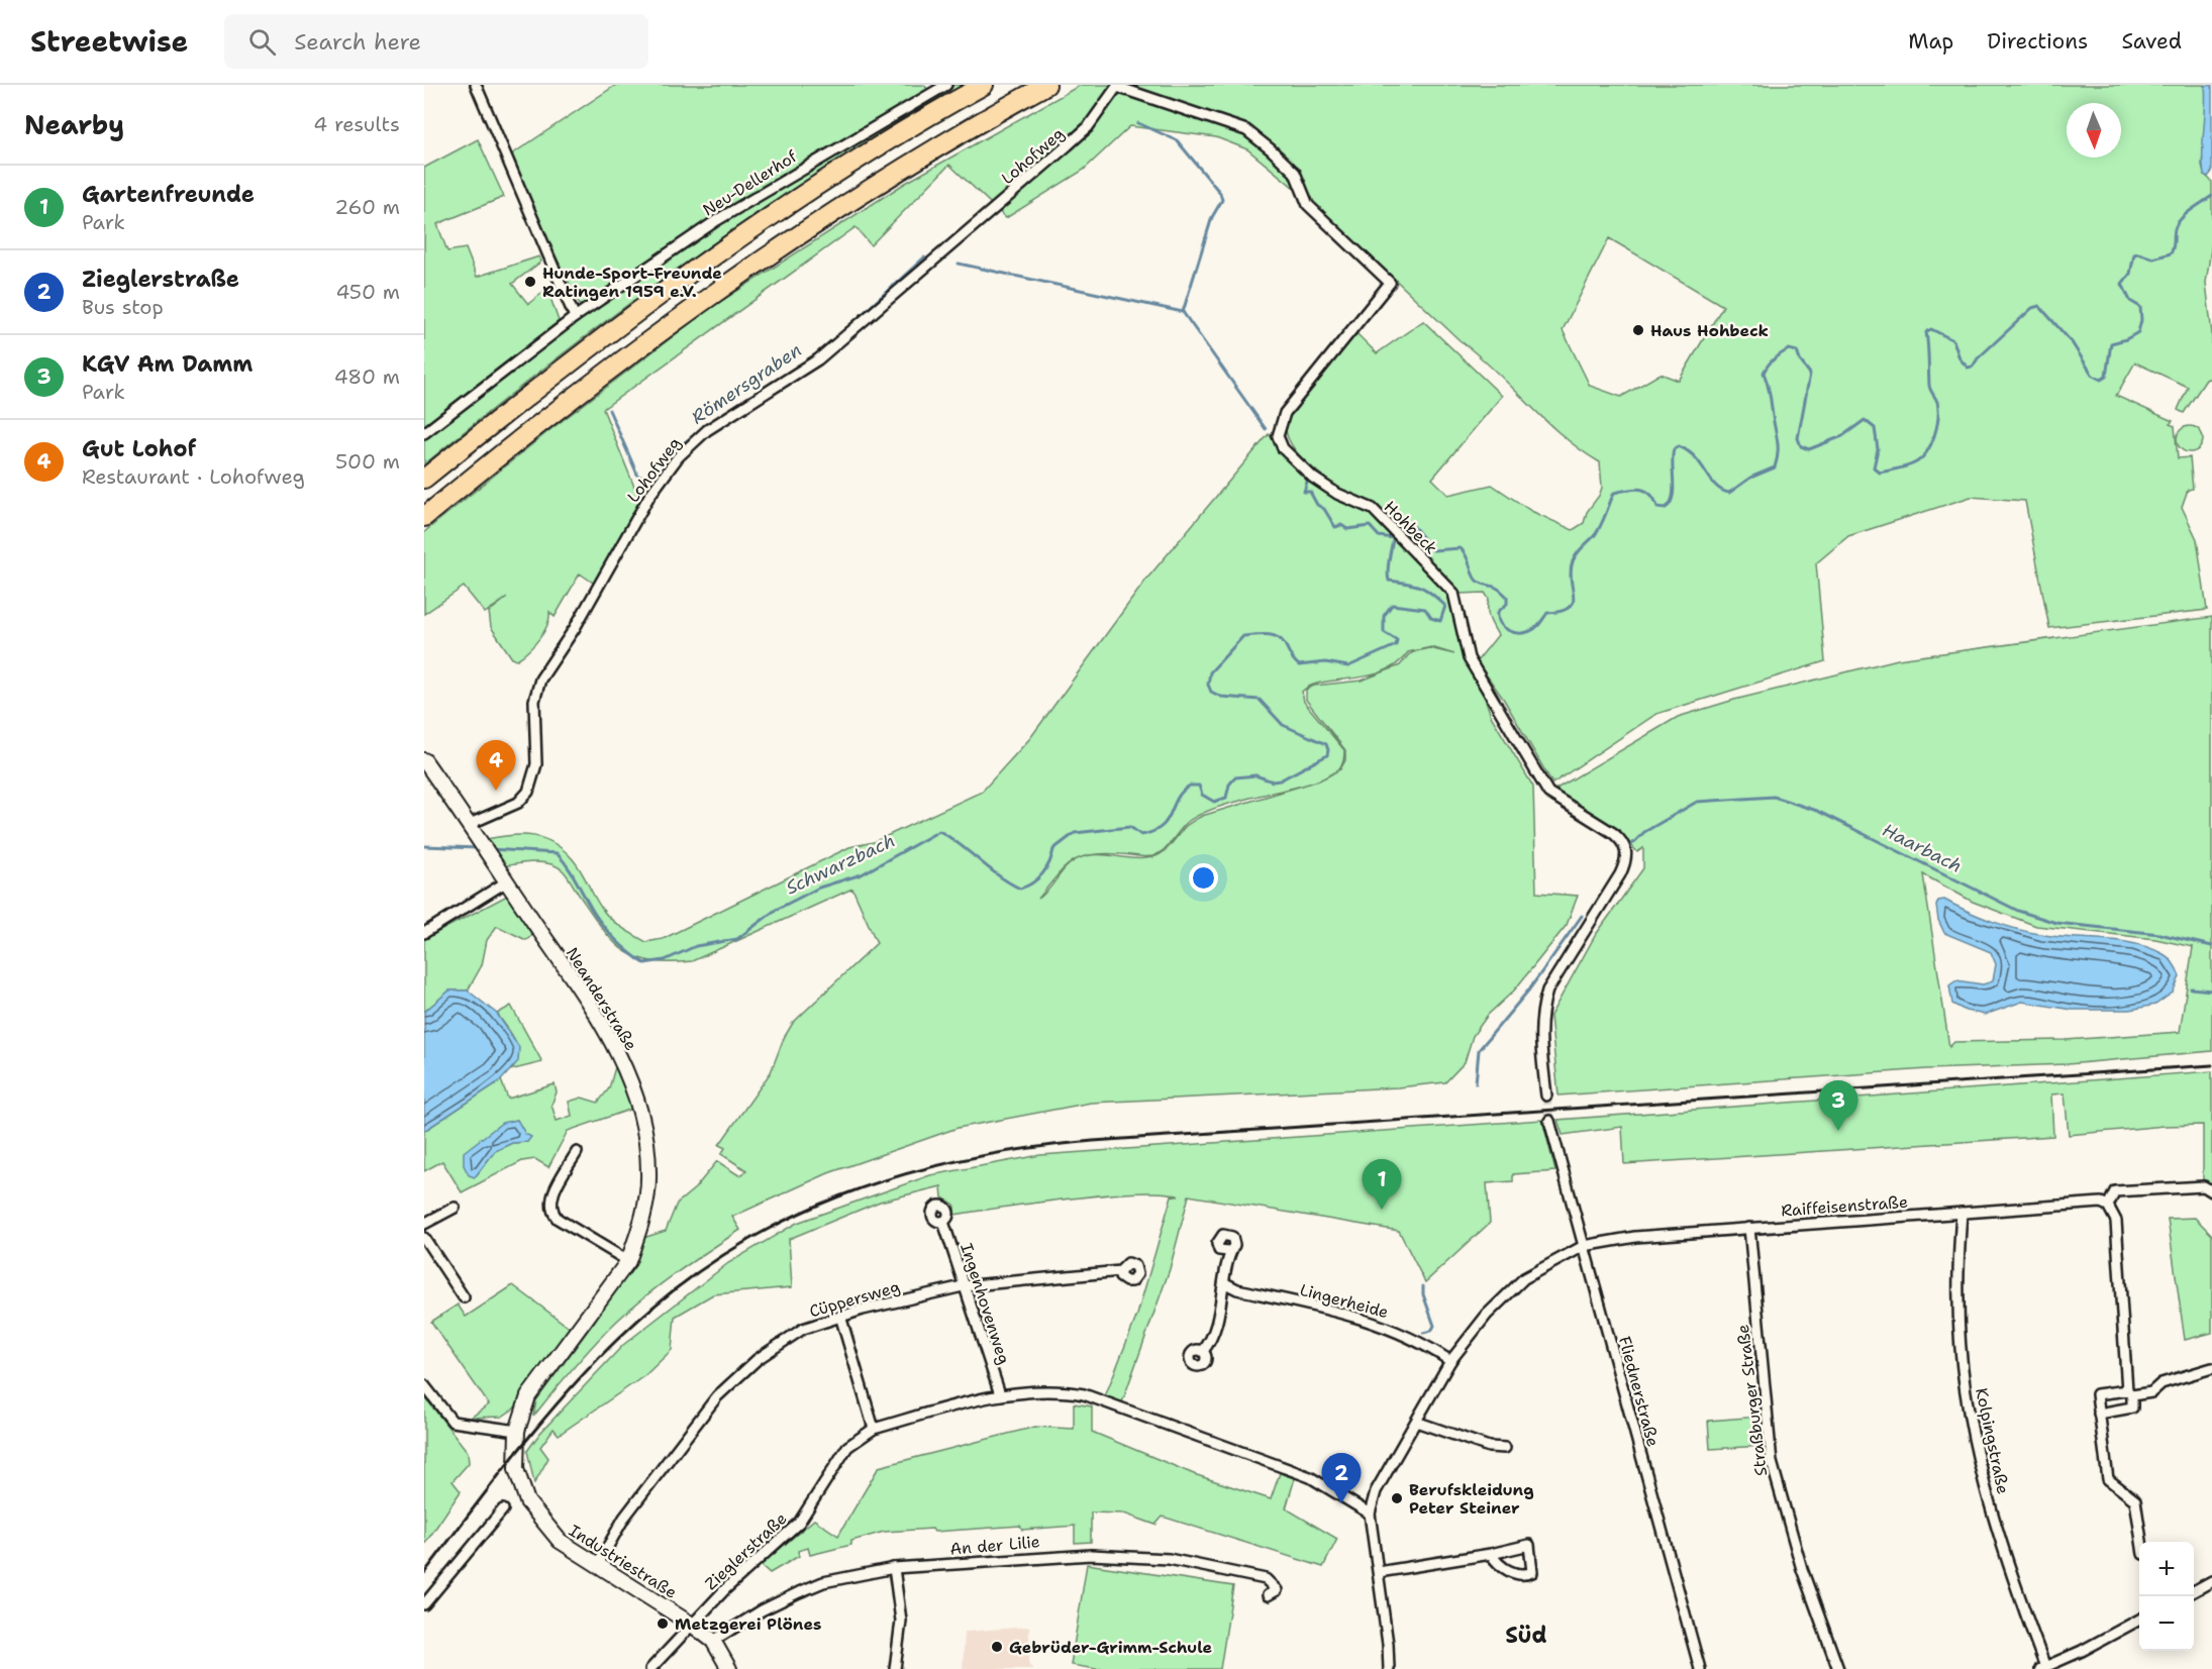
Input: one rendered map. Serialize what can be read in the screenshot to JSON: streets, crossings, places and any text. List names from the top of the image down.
{
  "streets": {
    "street": [
      "Lohofweg",
      "Neu-Dellerhof",
      "Hohbeck",
      "Neanderstraße",
      "Raiffeisenstraße",
      "Cüppersweg",
      "Lingerheide",
      "Ingenhovenweg",
      "Fliednerstraße",
      "Straßburger Straße",
      "Kolpingstraße",
      "An der Lilie",
      "Zieglerstraße",
      "Industriestraße"
    ]
  },
  "crossings": [
    ["Lohofweg", "Hohbeck"],
    ["Lohofweg", "Neanderstraße"],
    ["Neanderstraße", "Industriestraße"],
    ["Raiffeisenstraße", "Lingerheide"],
    ["Raiffeisenstraße", "Fliednerstraße"],
    ["Raiffeisenstraße", "Straßburger Straße"],
    ["Raiffeisenstraße", "Kolpingstraße"],
    ["Raiffeisenstraße", "Zieglerstraße"],
    ["Cüppersweg", "Ingenhovenweg"],
    ["Cüppersweg", "Industriestraße"],
    ["Ingenhovenweg", "Zieglerstraße"],
    ["An der Lilie", "Industriestraße"],
    ["Zieglerstraße", "Industriestraße"]
  ],
  "districts": ["Süd"],
  "water": ["Römersgraben", "Haarbach", "Schwarzbach"],
  "places": [
    "Hunde-Sport-Freunde Ratingen 1959 e.V.",
    "Haus Hohbeck",
    "Berufskleidung Peter Steiner",
    "Metzgerei Plönes",
    "Gebrüder-Grimm-Schule"
  ],
  "north": "bottom",
  "page": {
    "header": "Streetwise",
    "search": "Search here",
    "nav": ["Map", "Directions", "Saved"],
    "heading": ["Nearby", "4 results"],
    "list": [
      {
        "mark": "1",
        "name": "Gartenfreunde",
        "note": "Park",
        "value": "260 m"
      },
      {
        "mark": "2",
        "name": "Zieglerstraße",
        "note": "Bus stop",
        "value": "450 m"
      },
      {
        "mark": "3",
        "name": "KGV Am Damm",
        "note": "Park",
        "value": "480 m"
      },
      {
        "mark": "4",
        "name": "Gut Lohof",
        "note": "Restaurant · Lohofweg",
        "value": "500 m"
      }
    ],
    "pins": [
      "4",
      "3",
      "1",
      "2"
    ],
    "map_buttons": ["+", "−"]
  }
}
